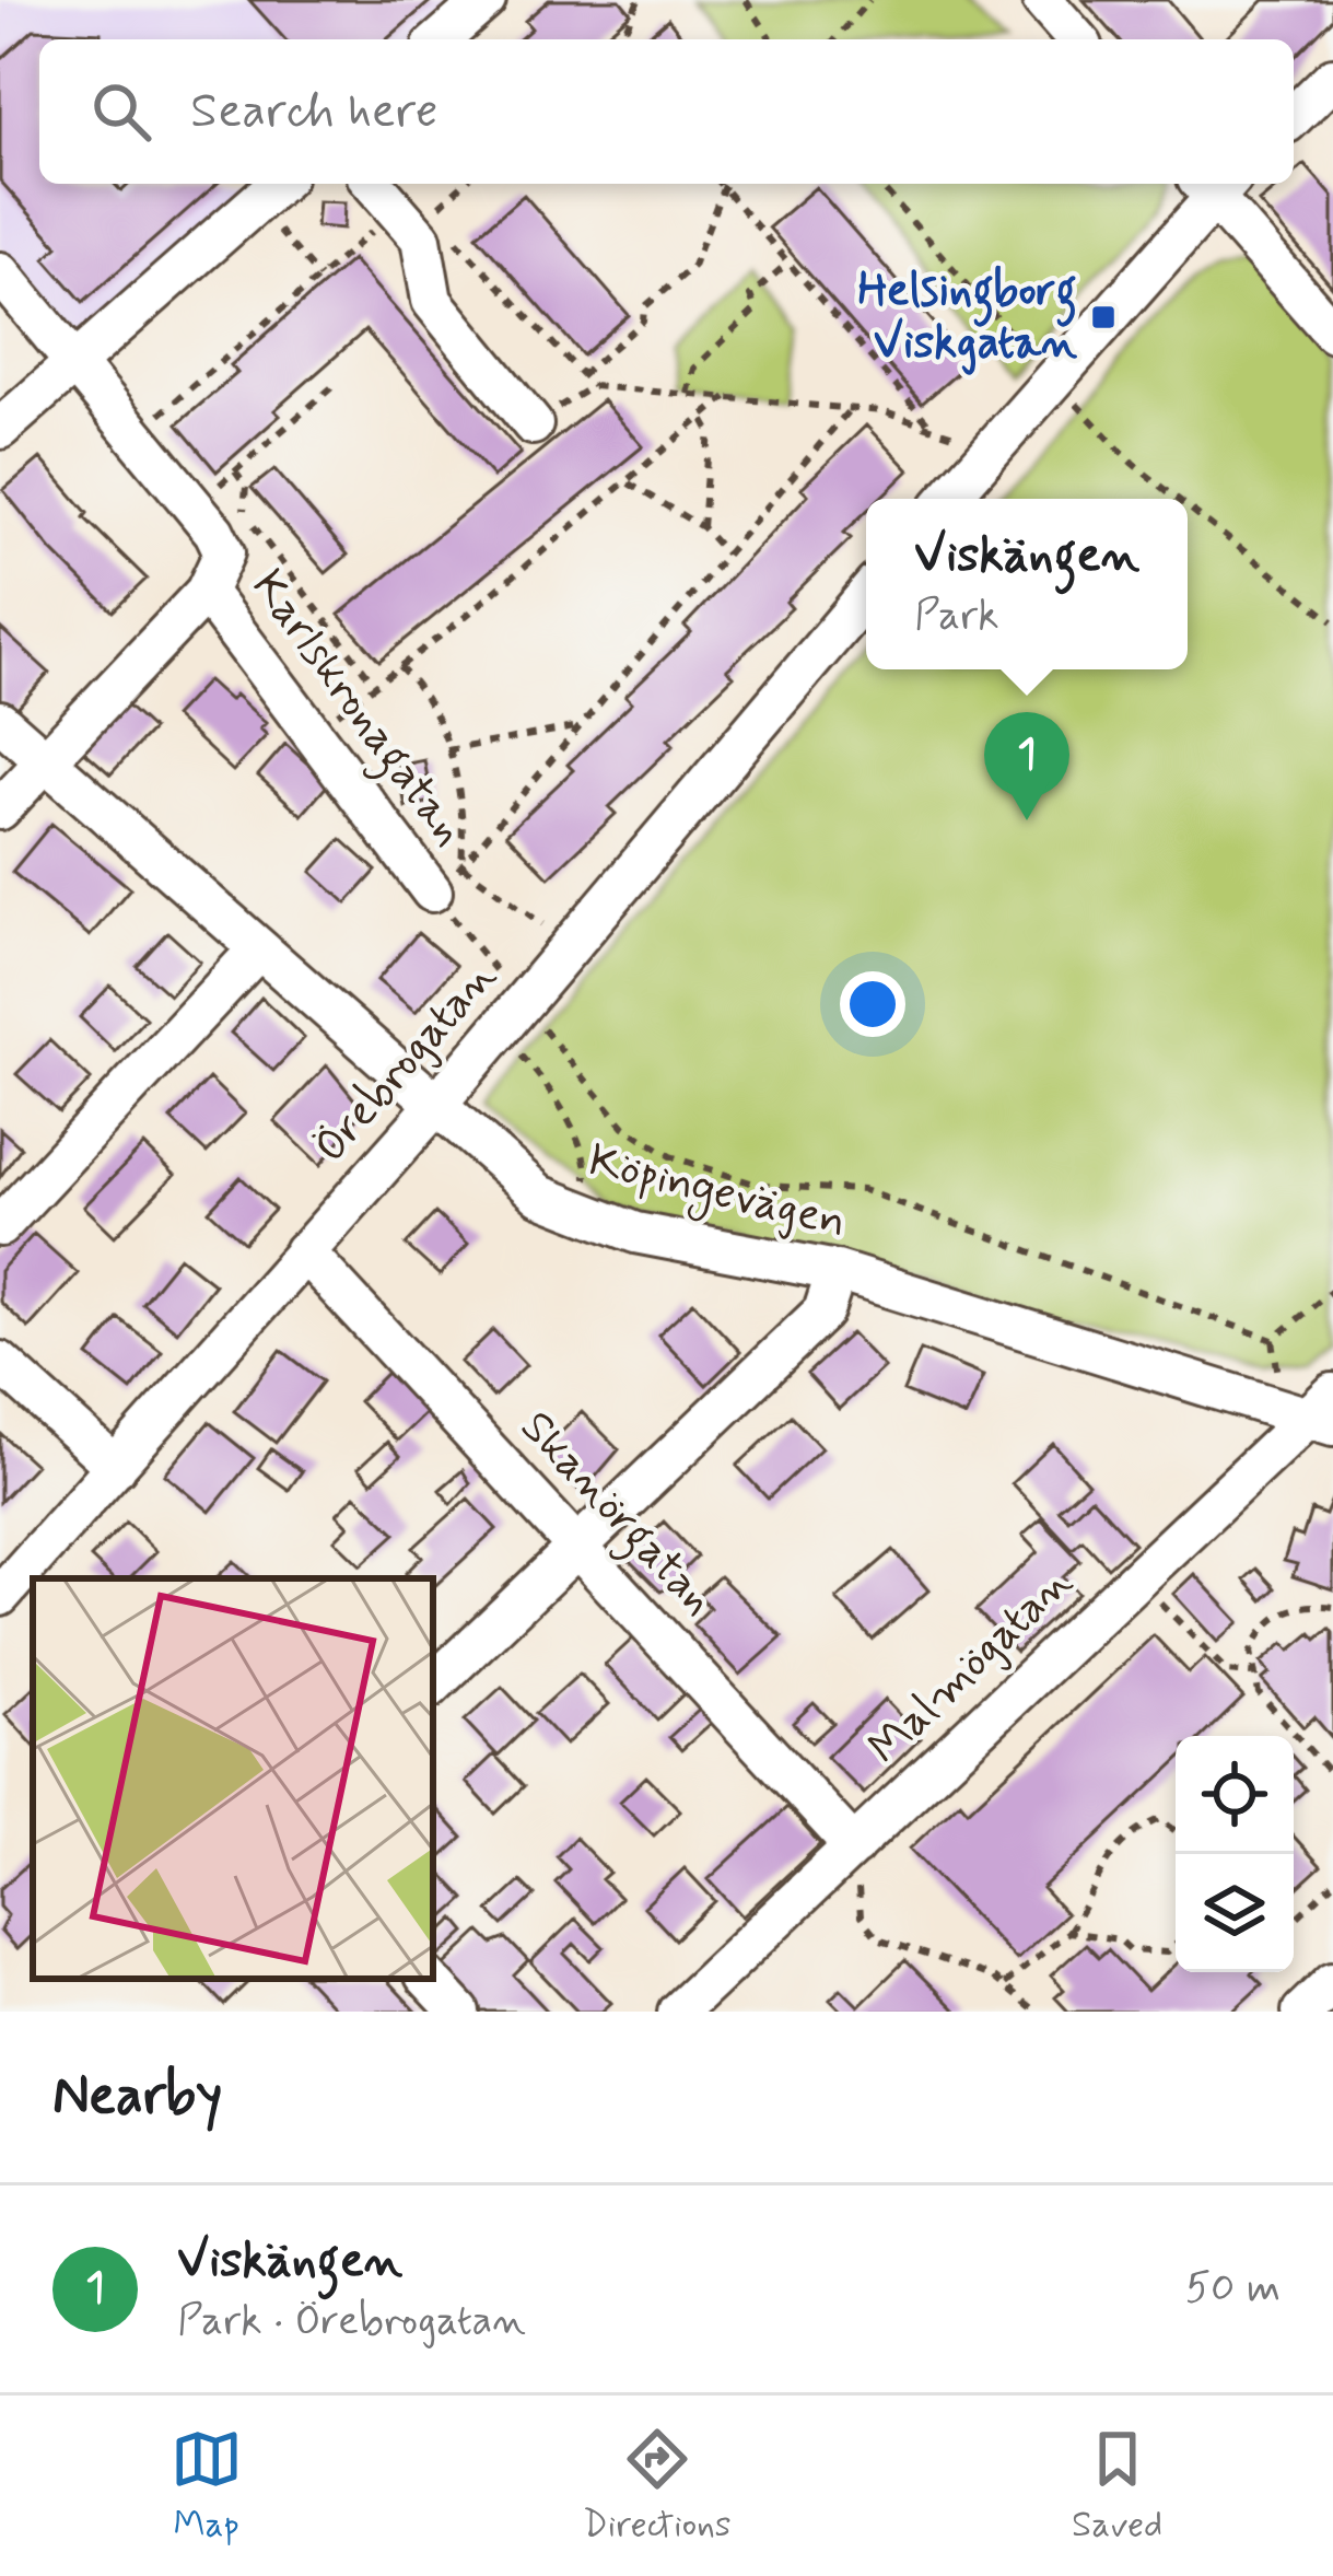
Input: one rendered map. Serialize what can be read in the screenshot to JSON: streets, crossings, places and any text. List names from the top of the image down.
{
  "streets": {
    "street": [
      "Karlskronagatan",
      "Örebrogatan",
      "Köpingevägen",
      "Skanörgatan",
      "Malmögatan"
    ]
  },
  "crossings": [
    ["Örebrogatan", "Köpingevägen"],
    ["Örebrogatan", "Skanörgatan"],
    ["Köpingevägen", "Malmögatan"],
    ["Skanörgatan", "Malmögatan"]
  ],
  "places": {
    "transit": ["Helsingborg Viskgatan"]
  },
  "page": {
    "search": "Search here",
    "popup": ["Viskängen", "Park"],
    "pins": "1",
    "heading": "Nearby",
    "list": [
      {
        "mark": "1",
        "name": "Viskängen",
        "note": "Park · Örebrogatan",
        "value": "50 m"
      }
    ],
    "nav": ["Map", "Directions", "Saved"]
  }
}
